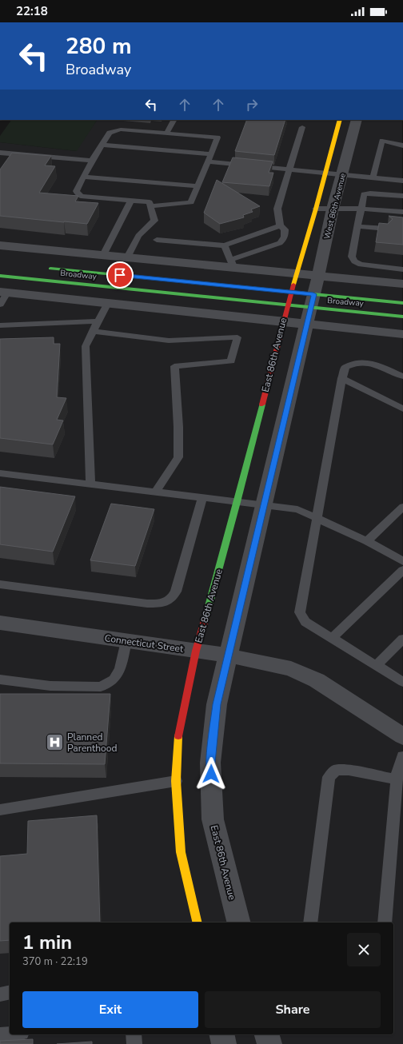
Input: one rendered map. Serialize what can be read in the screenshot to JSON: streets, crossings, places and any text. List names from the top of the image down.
{
  "streets": {
    "street": [
      "West 86th Avenue",
      "Broadway",
      "East 86th Avenue",
      "Connecticut Street"
    ]
  },
  "crossings": [
    ["West 86th Avenue", "Broadway"],
    ["West 86th Avenue", "East 86th Avenue"],
    ["Broadway", "East 86th Avenue"],
    ["East 86th Avenue", "Connecticut Street"]
  ],
  "places": {
    "hospital": ["Planned Parenthood"]
  },
  "page": {
    "status": "22:18",
    "turn": ["280 m", "Broadway"],
    "heading": ["1 min", "370 m · 22:19"],
    "buttons": ["Exit", "Share"]
  }
}
